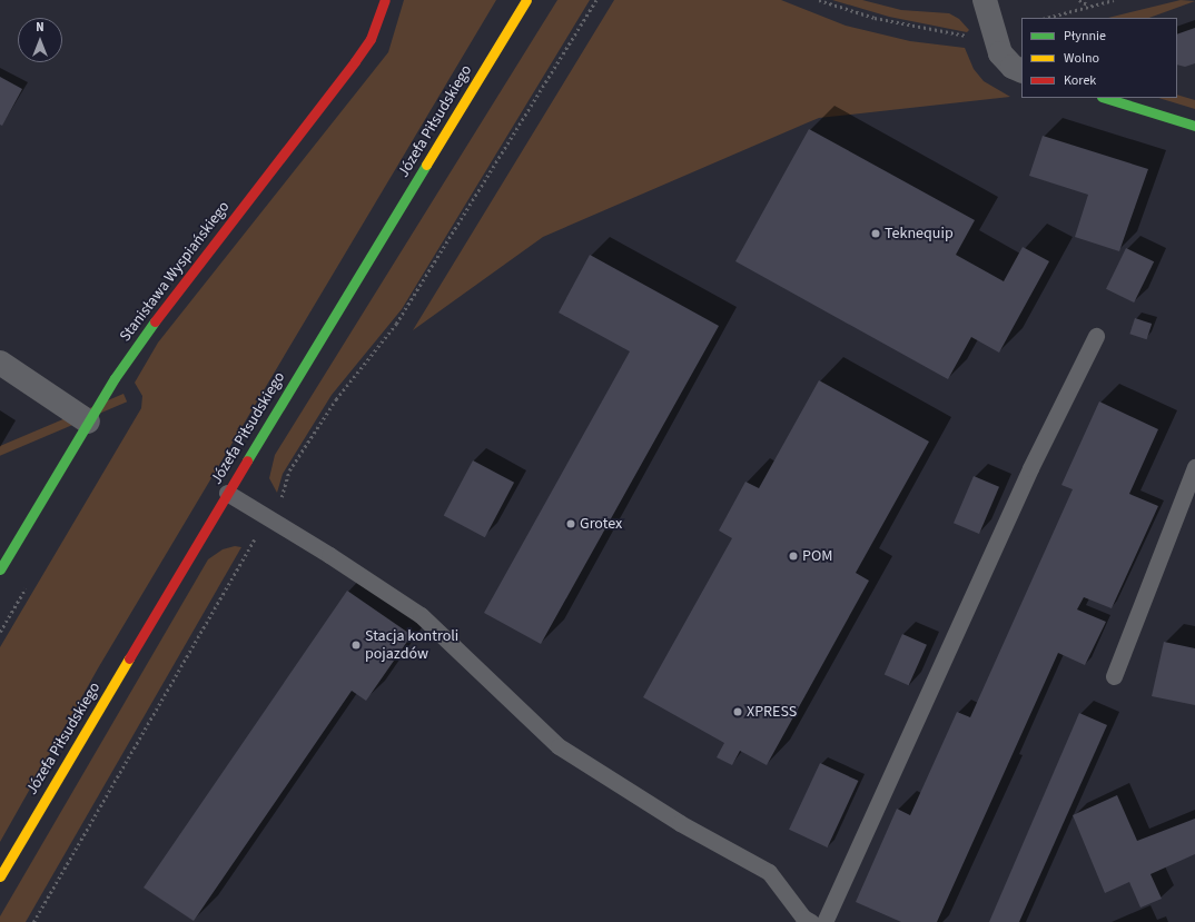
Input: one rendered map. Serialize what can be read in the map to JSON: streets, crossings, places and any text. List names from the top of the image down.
{
  "streets": {
    "main road": ["Józefa Piłsudskiego", "Stanisława Wyspiańskiego"]
  },
  "places": [
    "Teknequip",
    "Grotex",
    "POM",
    "Stacja kontroli pojazdów",
    "XPRESS"
  ],
  "legend": ["Płynnie", "Wolno", "Korek"],
  "north": "top"
}
